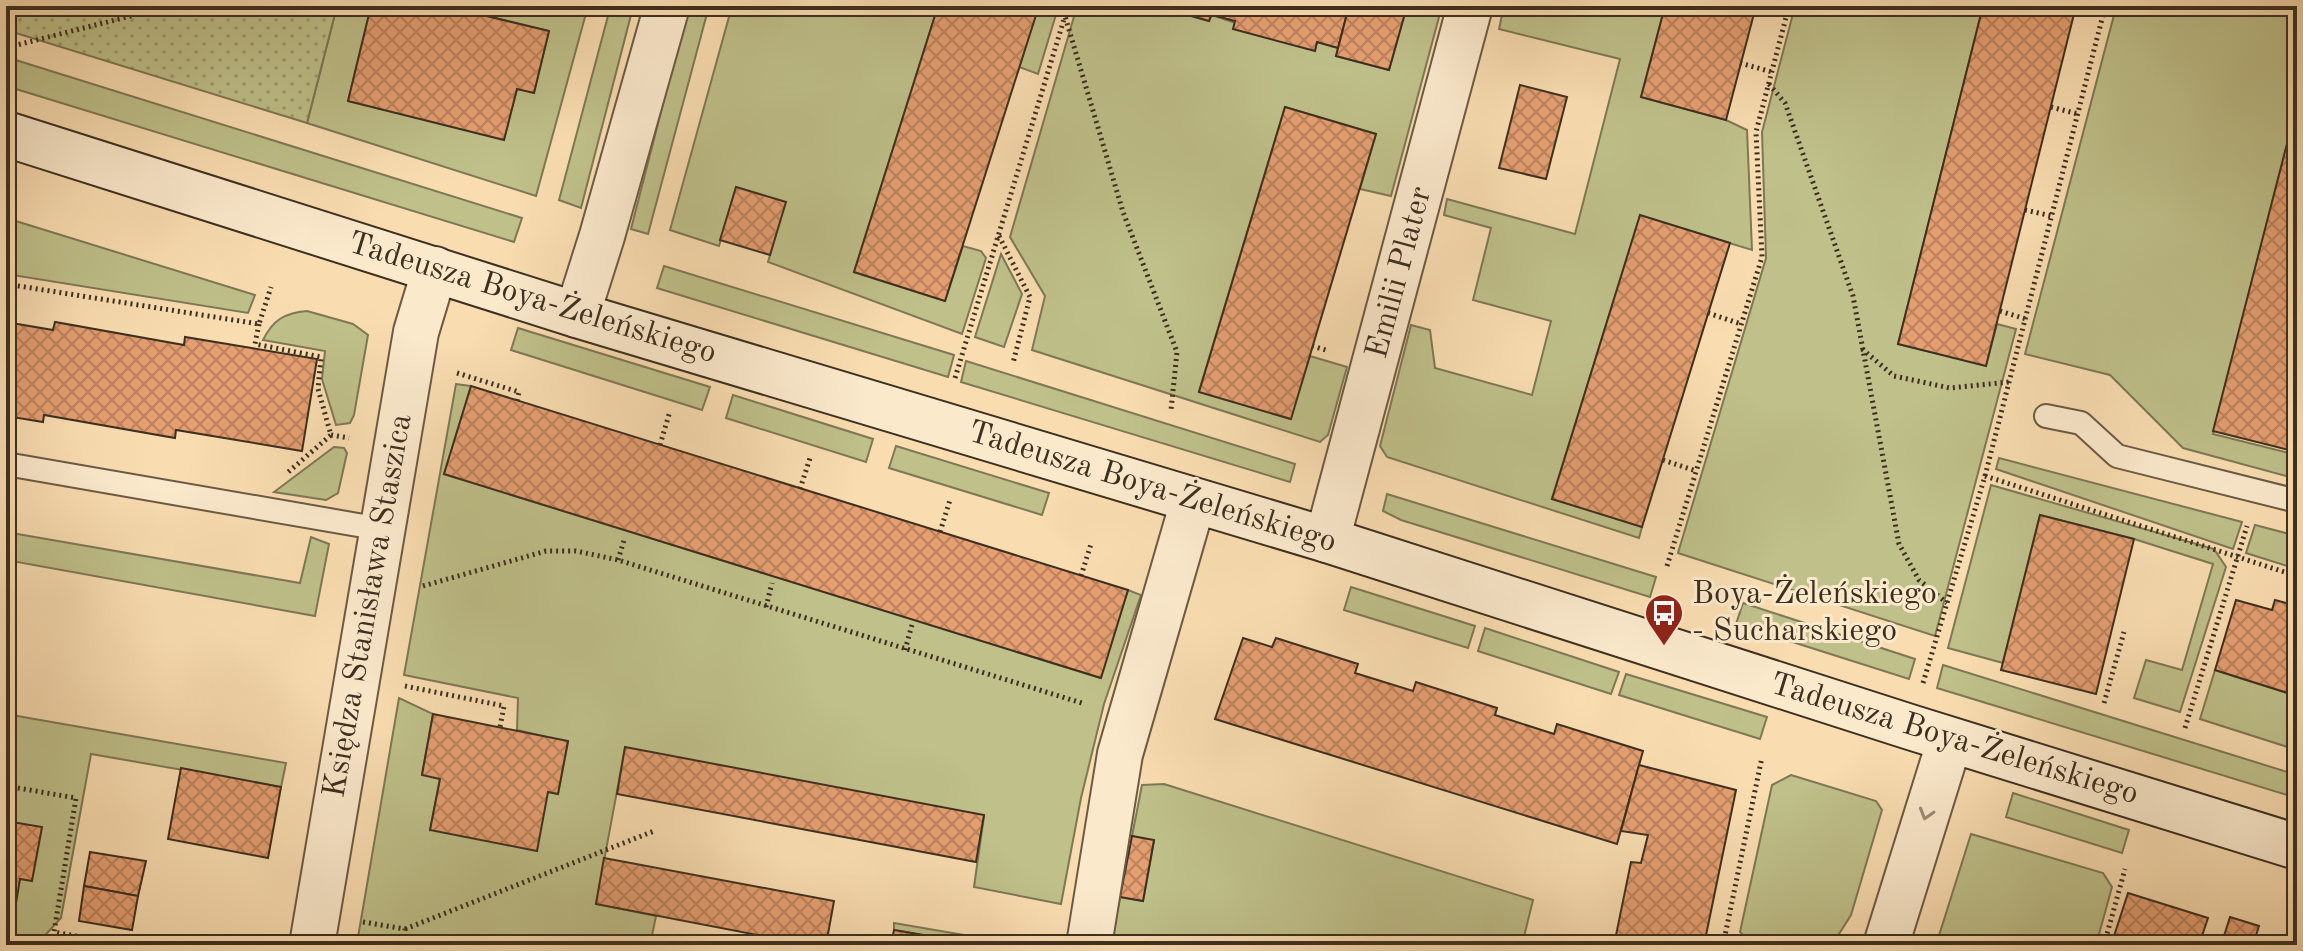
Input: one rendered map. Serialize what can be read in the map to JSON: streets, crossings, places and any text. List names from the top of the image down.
{
  "streets": {
    "street": ["Emilii Plater", "Tadeusza Boya-Żeleńskiego", "Księdza Stanisława Staszica"]
  },
  "crossings": [
    ["Emilii Plater", "Tadeusza Boya-Żeleńskiego"],
    ["Tadeusza Boya-Żeleńskiego", "Księdza Stanisława Staszica"]
  ],
  "places": {
    "bus stop": ["Boya-Żeleńskiego - Sucharskiego"]
  }
}
